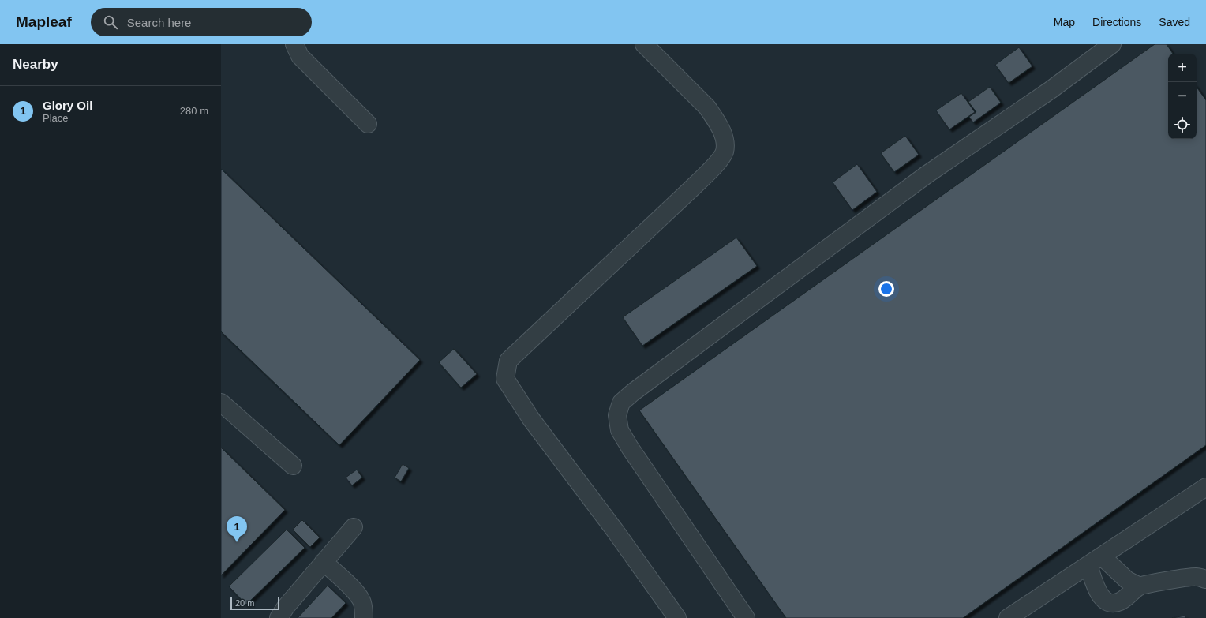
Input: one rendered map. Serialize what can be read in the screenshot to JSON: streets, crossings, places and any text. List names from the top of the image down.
{
  "scale_bar": "20 m",
  "page": {
    "header": "Mapleaf",
    "search": "Search here",
    "nav": ["Map", "Directions", "Saved"],
    "heading": "Nearby",
    "map_buttons": ["+", "−"],
    "list": [
      {
        "mark": "1",
        "name": "Glory Oil",
        "note": "Place",
        "value": "280 m"
      }
    ],
    "pins": "1",
    "scale": "20 m"
  }
}
